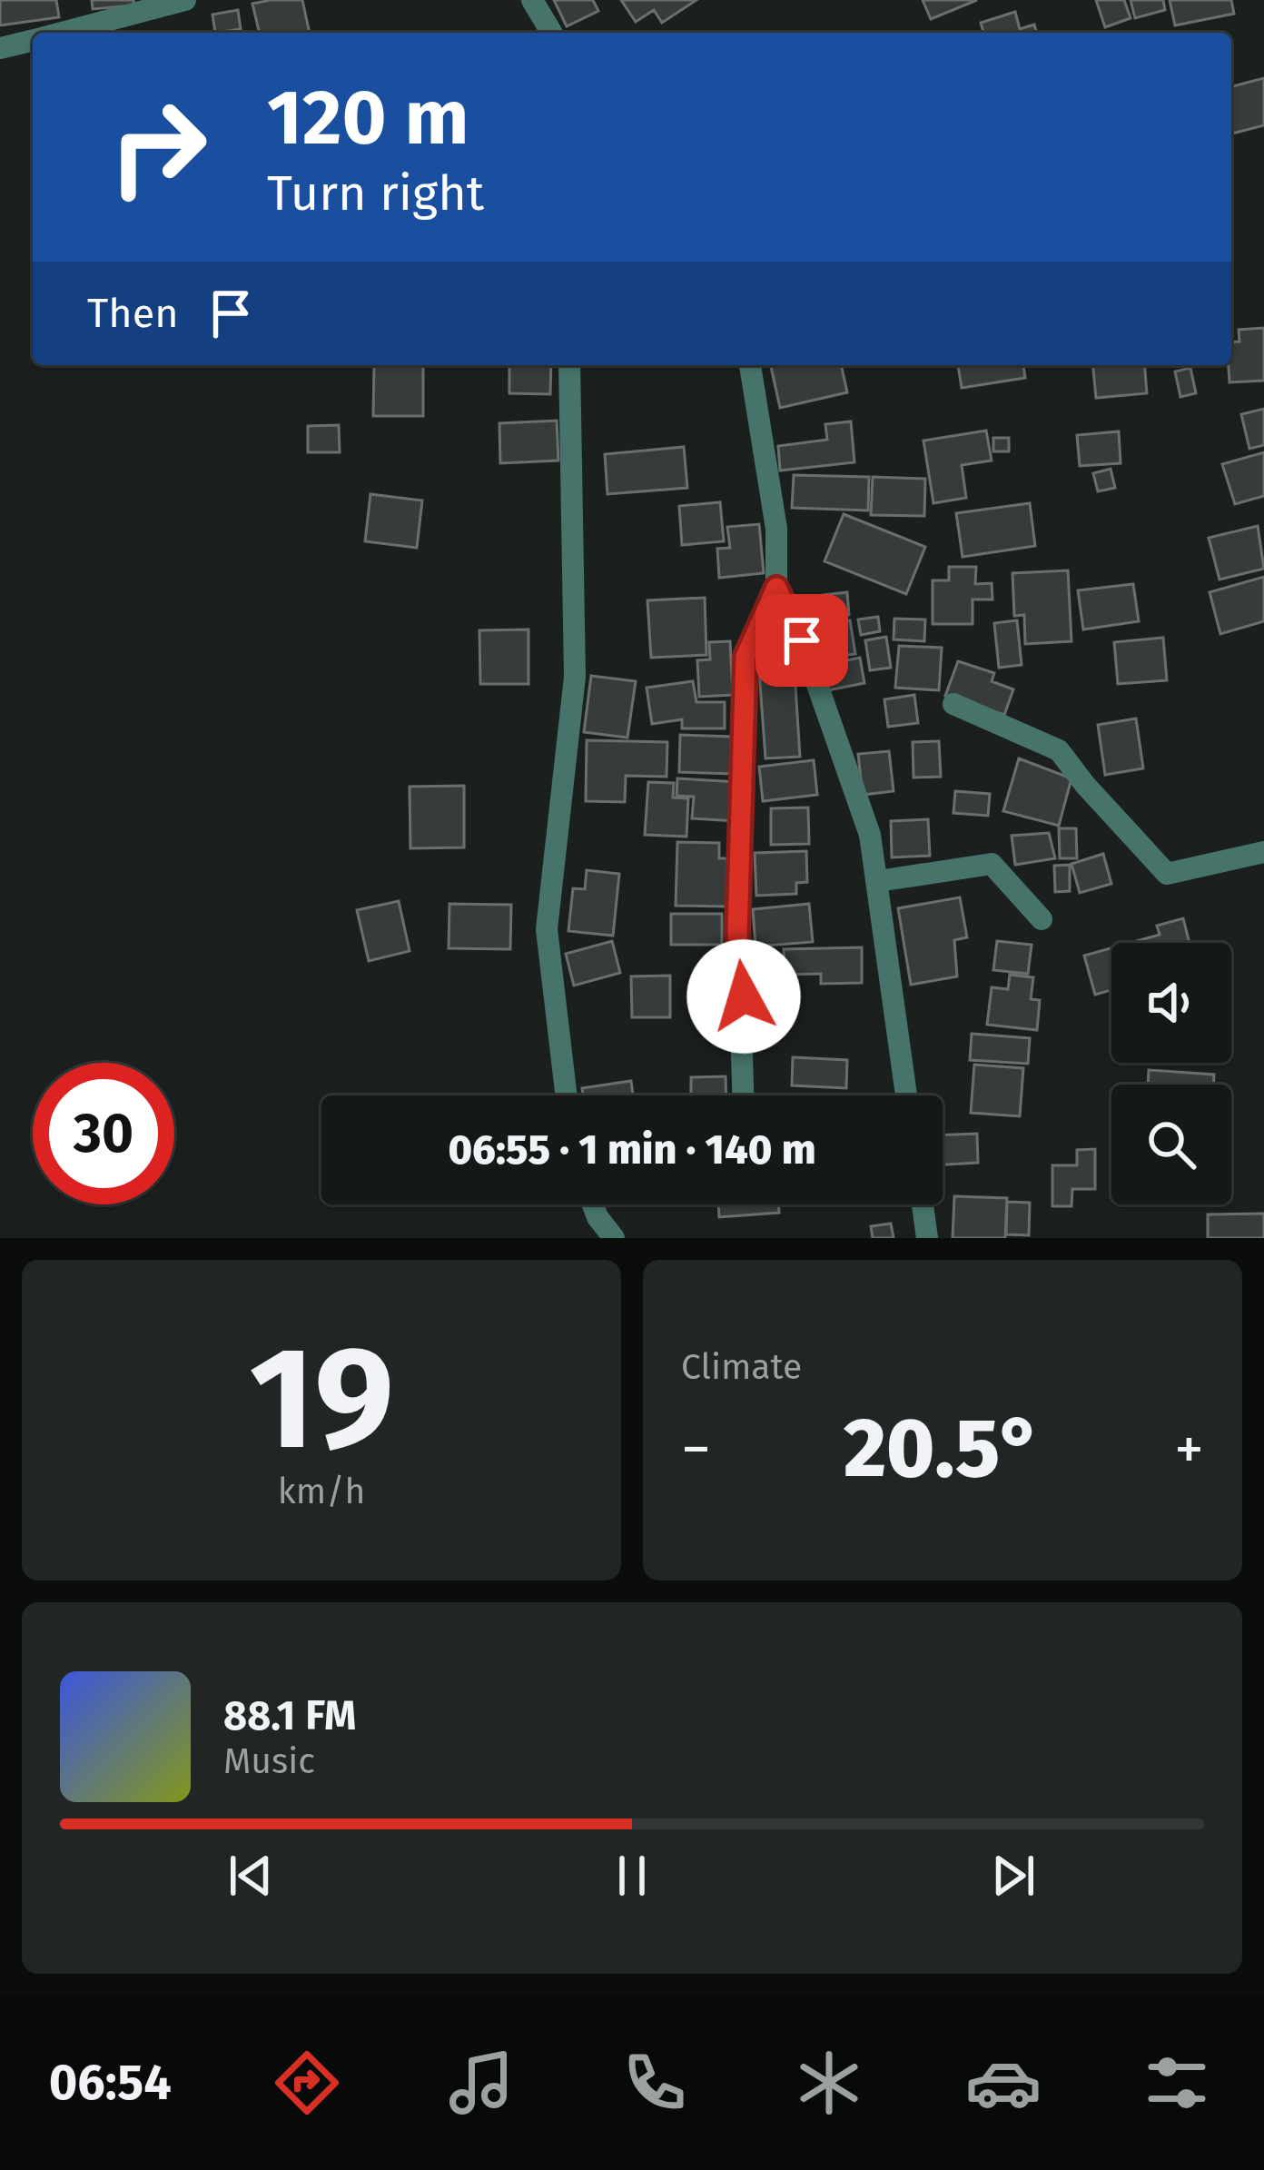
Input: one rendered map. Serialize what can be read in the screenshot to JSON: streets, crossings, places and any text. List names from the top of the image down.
{
  "page": {
    "turn": ["120 m", "Turn right"],
    "then": "Then",
    "limit": "30",
    "trip": "06:55 · 1 min · 140 m",
    "tile": [
      ["19", "km/h"],
      "Climate"
    ],
    "heat": ["−", "20.5°", "+"],
    "song": ["88.1 FM", "Music"],
    "tabs": "06:54"
  }
}
